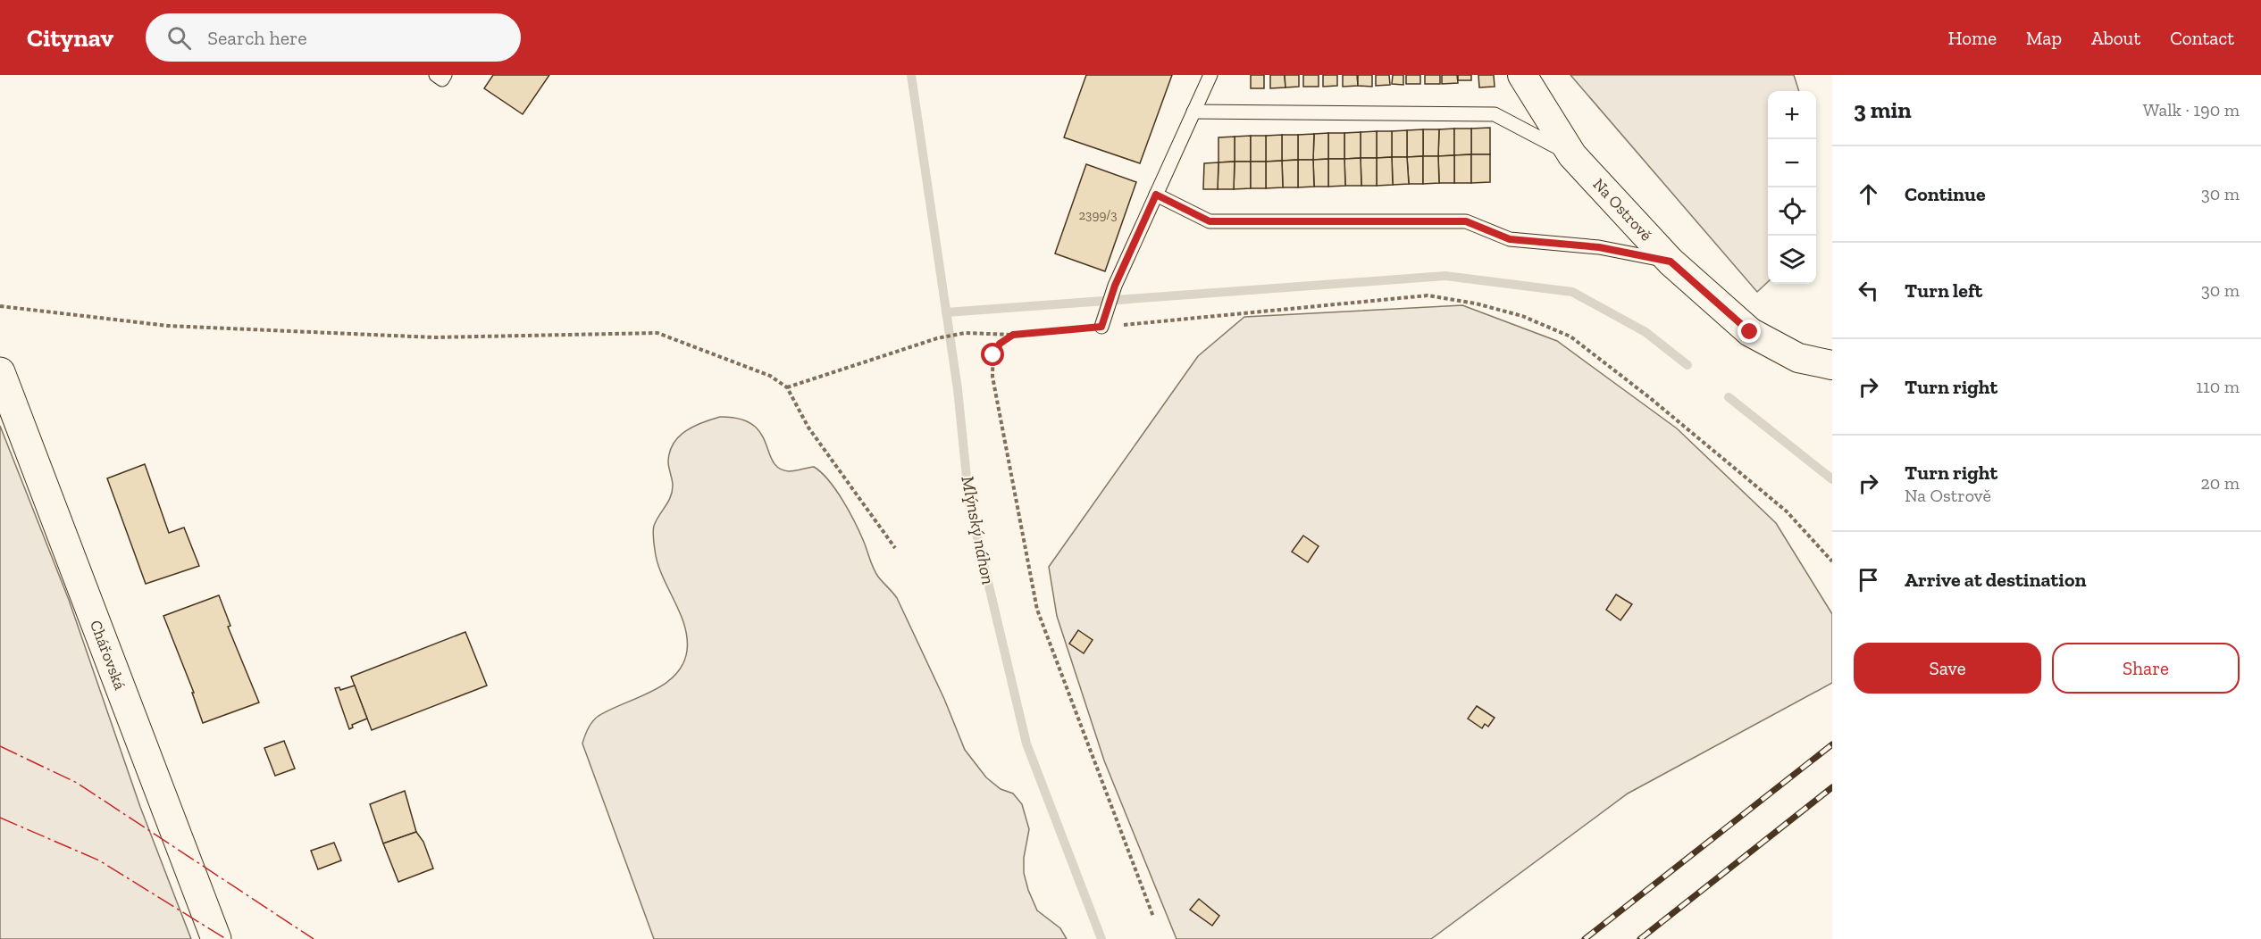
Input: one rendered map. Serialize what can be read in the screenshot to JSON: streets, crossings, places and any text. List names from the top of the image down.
{
  "streets": {
    "street": ["Na Ostrově", "Chářovská"]
  },
  "water": ["Mlýnský náhon"],
  "house_numbers": ["2399/3"],
  "page": {
    "header": "Citynav",
    "search": "Search here",
    "nav": [
      "Home",
      "Map",
      "About",
      "Contact"
    ],
    "heading": ["3 min", "Walk · 190 m"],
    "map_buttons": ["+", "−"],
    "list": [
      ["Continue", "30 m"],
      ["Turn left", "30 m"],
      ["Turn right", "110 m"],
      ["Turn right", "Na Ostrově", "20 m"],
      "Arrive at destination"
    ],
    "buttons": ["Save", "Share"]
  }
}
